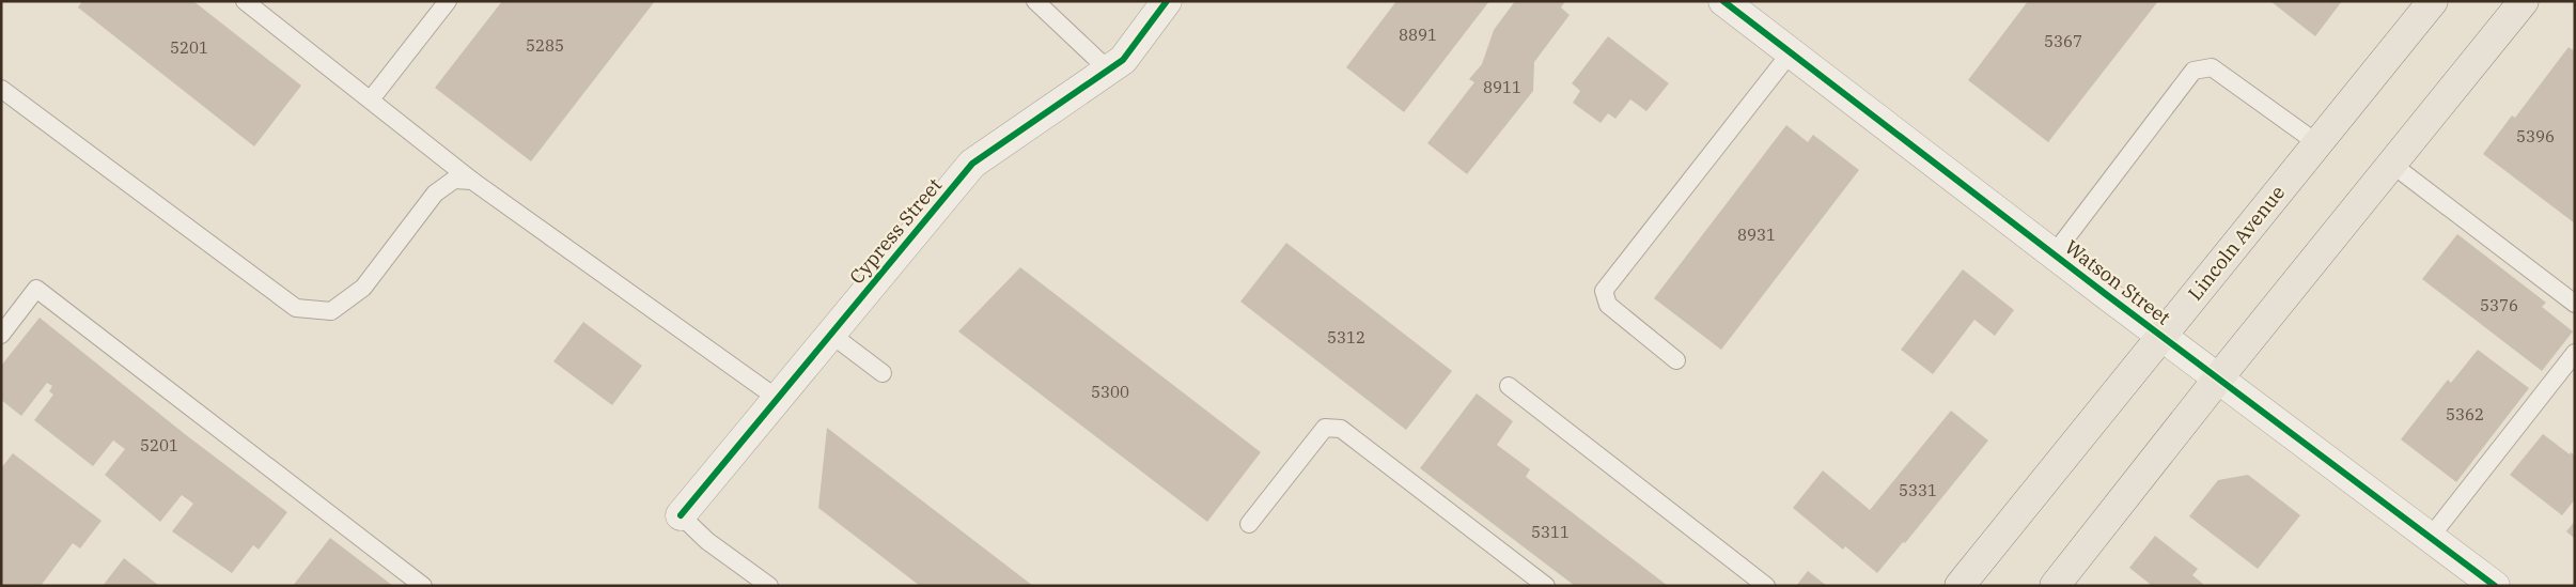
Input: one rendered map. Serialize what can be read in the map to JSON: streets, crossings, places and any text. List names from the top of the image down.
{
  "streets": {
    "main road": ["Lincoln Avenue"],
    "street": ["Cypress Street", "Watson Street"]
  },
  "crossings": [
    ["Lincoln Avenue", "Watson Street"]
  ],
  "house_numbers": [
    "8891",
    "5367",
    "5285",
    "5201",
    "8911",
    "5396",
    "8931",
    "5376",
    "5312",
    "5300",
    "5362",
    "5201",
    "5331",
    "5311"
  ]
}
